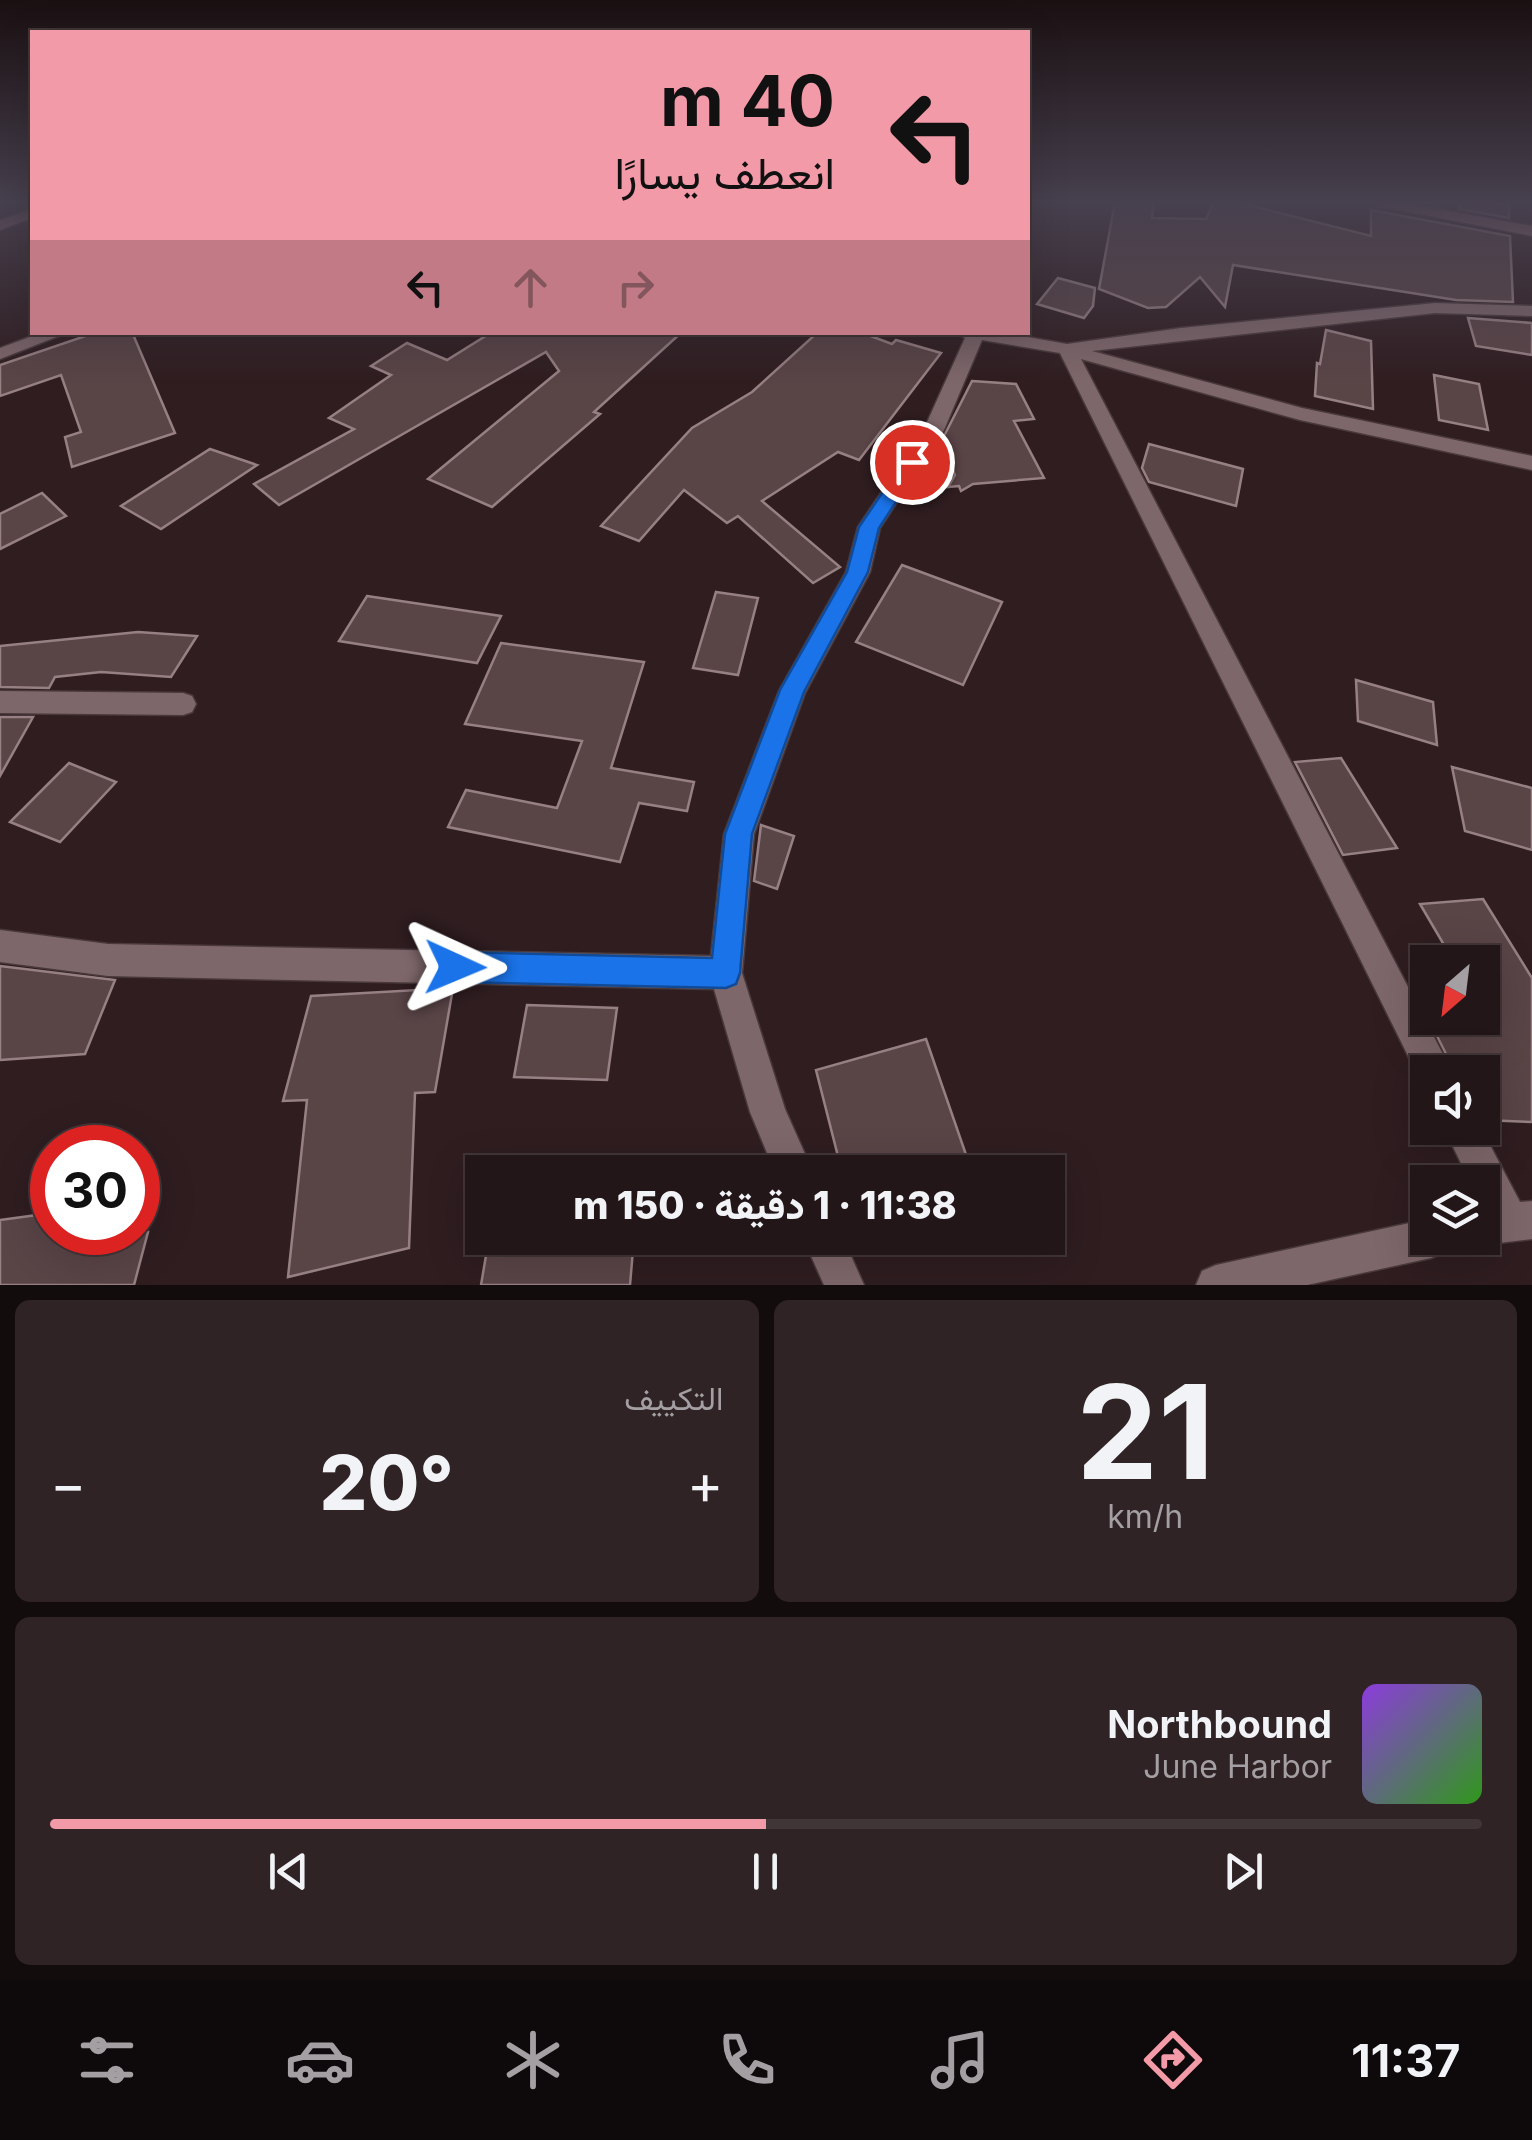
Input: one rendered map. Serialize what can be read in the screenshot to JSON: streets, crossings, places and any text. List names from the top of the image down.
{
  "north": "bottom left",
  "page": {
    "turn": ["40 m", "انعطف يسارًا"],
    "limit": "30",
    "trip": "11:38 · 1 دقيقة · 150 m",
    "tile": [
      ["21", "km/h"],
      "التكييف"
    ],
    "heat": ["−", "20°", "+"],
    "song": ["Northbound", "June Harbor"],
    "tabs": "11:37"
  }
}
